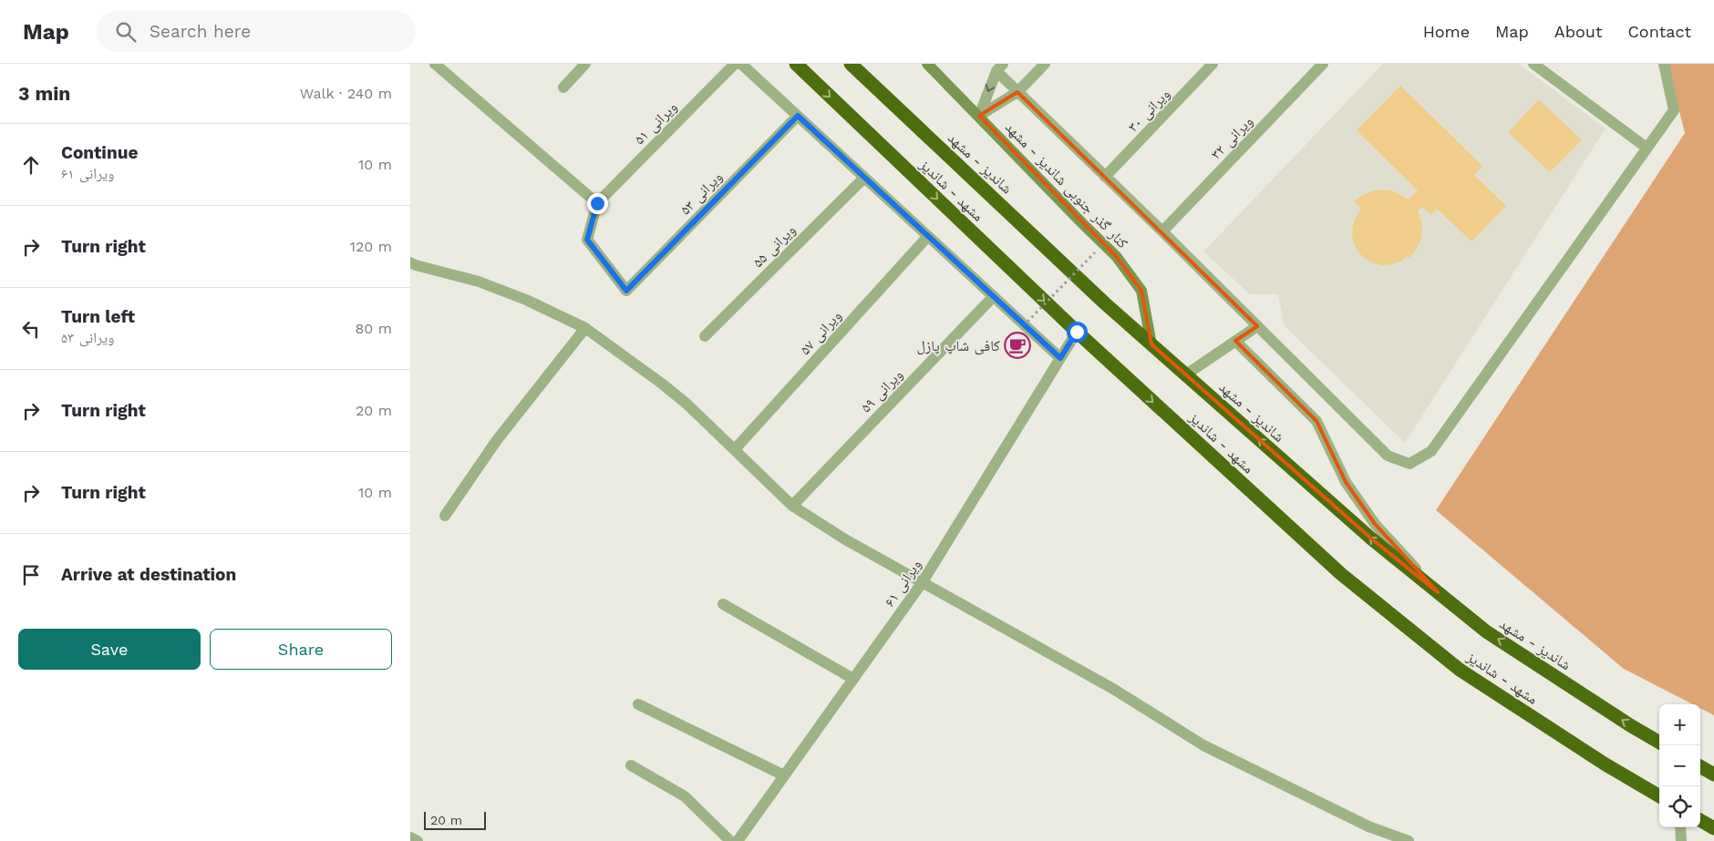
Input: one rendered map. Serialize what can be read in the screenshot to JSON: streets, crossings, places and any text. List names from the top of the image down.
{
  "streets": {
    "highway": ["شاندیز - مشهد", "مشهد - شاندیز"],
    "street": [
      "ویرانی ۳۰",
      "ویرانی ۵۱",
      "ویرانی ۳۲",
      "کنار گذر جنوبی شاندیز - مشهد",
      "ویرانی ۵۳",
      "ویرانی ۵۵",
      "ویرانی ۵۷",
      "ویرانی ۵۹",
      "ویرانی ۶۱"
    ]
  },
  "crossings": [
    ["ویرانی ۵۱", "ویرانی ۵۳"],
    ["شاندیز - مشهد", "کنار گذر جنوبی شاندیز - مشهد"],
    ["مشهد - شاندیز", "ویرانی ۶۱"]
  ],
  "one_way": ["شاندیز - مشهد", "مشهد - شاندیز"],
  "places": {
    "cafe": ["کافی شاپ پازل"]
  },
  "scale_bar": "20 m",
  "page": {
    "header": "Map",
    "search": "Search here",
    "nav": [
      "Home",
      "Map",
      "About",
      "Contact"
    ],
    "heading": ["3 min", "Walk · 240 m"],
    "list": [
      ["Continue", "ویرانی ۶۱", "10 m"],
      ["Turn right", "120 m"],
      ["Turn left", "ویرانی ۵۳", "80 m"],
      ["Turn right", "20 m"],
      ["Turn right", "10 m"],
      "Arrive at destination"
    ],
    "buttons": ["Save", "Share"],
    "map_buttons": ["+", "−"],
    "scale": "20 m"
  }
}
